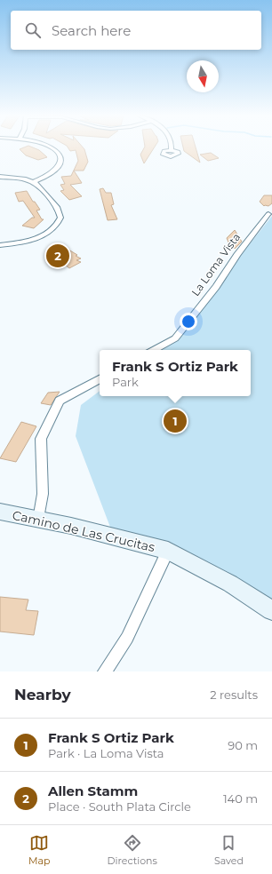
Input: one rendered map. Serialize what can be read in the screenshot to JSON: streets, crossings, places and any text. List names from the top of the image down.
{
  "streets": {
    "street": ["La Loma Vista", "Camino de Las Crucitas"]
  },
  "north": "bottom",
  "page": {
    "search": "Search here",
    "pins": ["2", "1"],
    "popup": ["Frank S Ortiz Park", "Park"],
    "heading": ["Nearby", "2 results"],
    "list": [
      {
        "mark": "1",
        "name": "Frank S Ortiz Park",
        "note": "Park · La Loma Vista",
        "value": "90 m"
      },
      {
        "mark": "2",
        "name": "Allen Stamm",
        "note": "Place · South Plata Circle",
        "value": "140 m"
      }
    ],
    "nav": ["Map", "Directions", "Saved"]
  }
}
